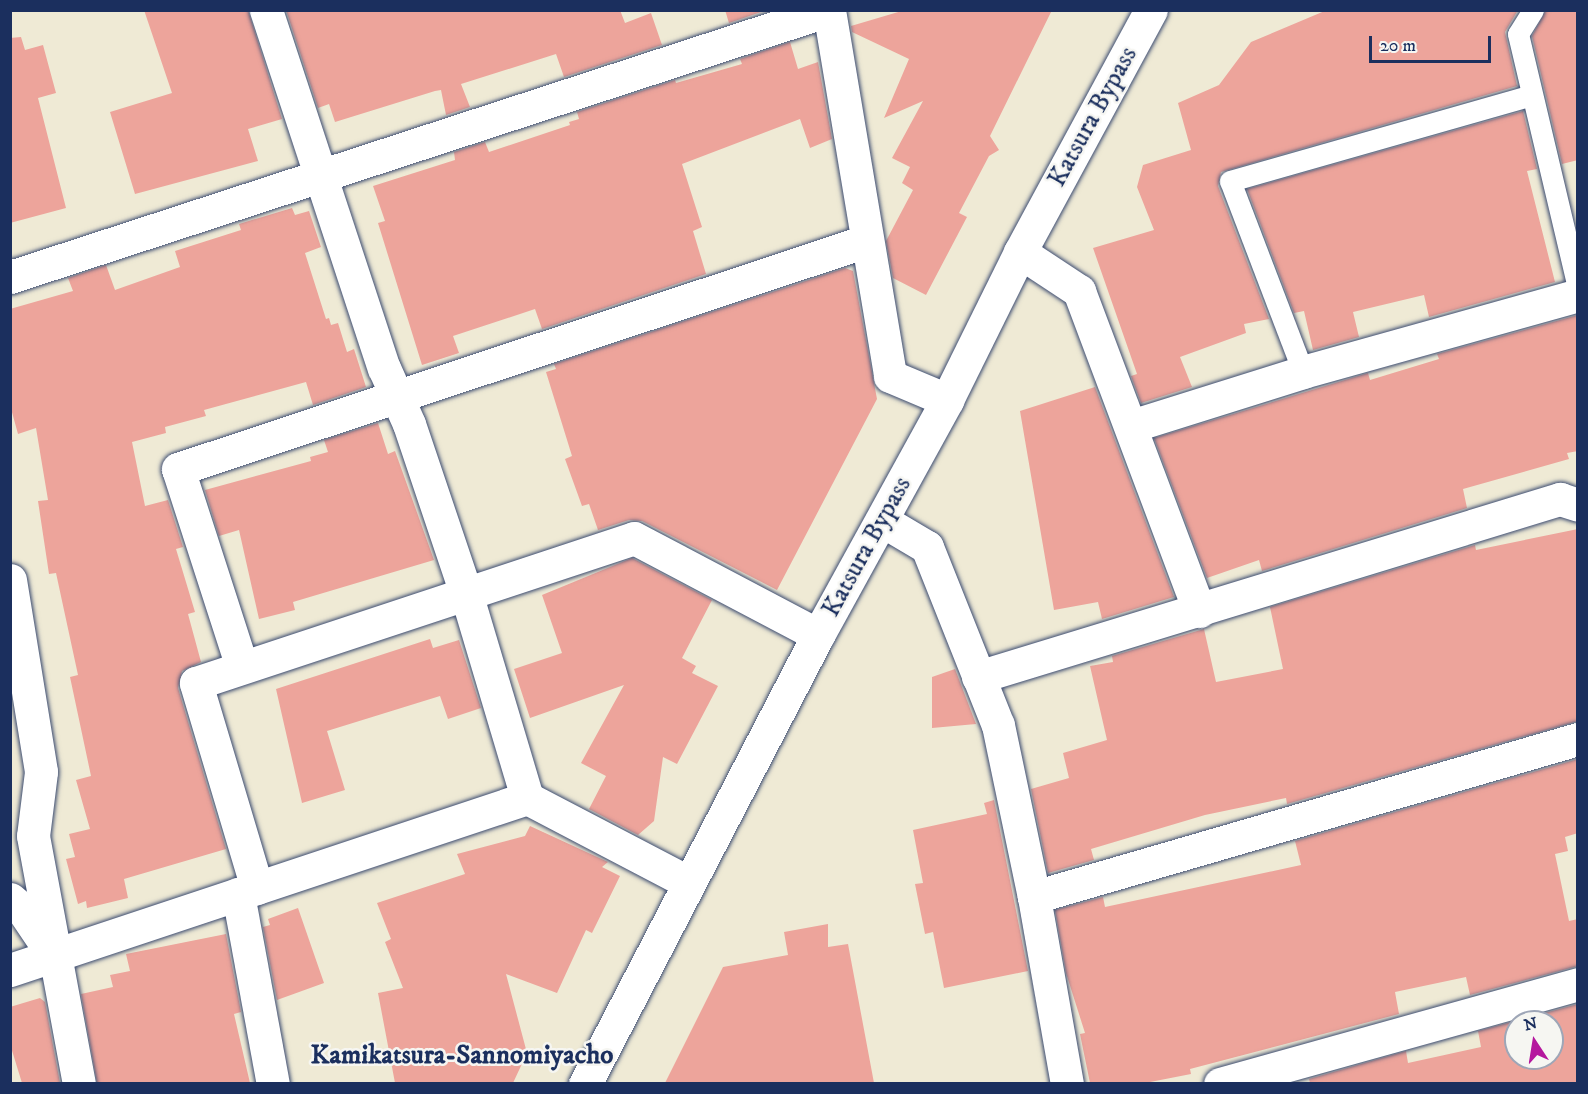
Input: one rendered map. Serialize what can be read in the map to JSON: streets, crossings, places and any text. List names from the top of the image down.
{
  "streets": {
    "main road": ["Katsura Bypass"]
  },
  "districts": ["Kamikatsura-Sannomiyacho"],
  "scale_bar": "20 m",
  "north": "top"
}
